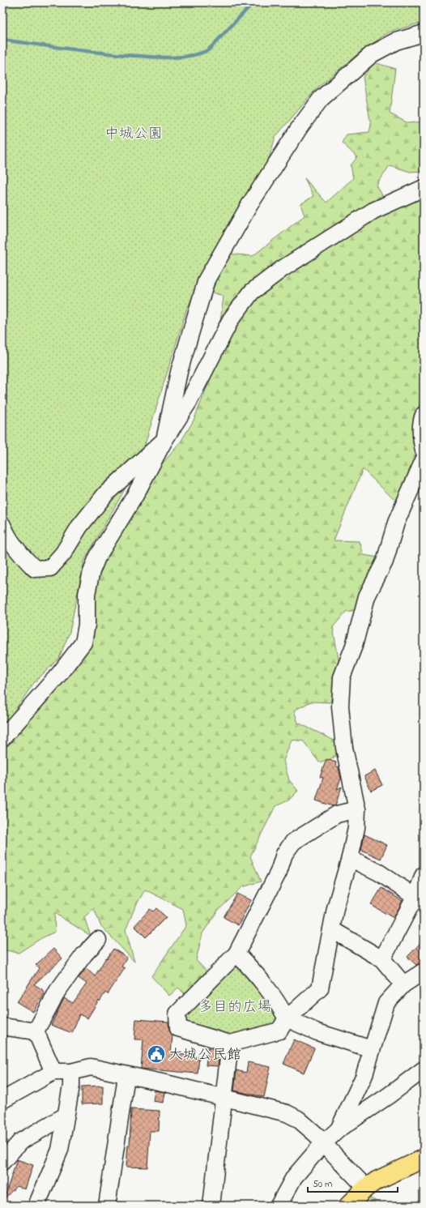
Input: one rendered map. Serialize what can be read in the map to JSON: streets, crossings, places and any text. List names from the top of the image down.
{
  "parks": ["中城公園", "多目的広場"],
  "places": {
    "public building": ["大城公民館"]
  },
  "scale_bar": "50 m"
}
